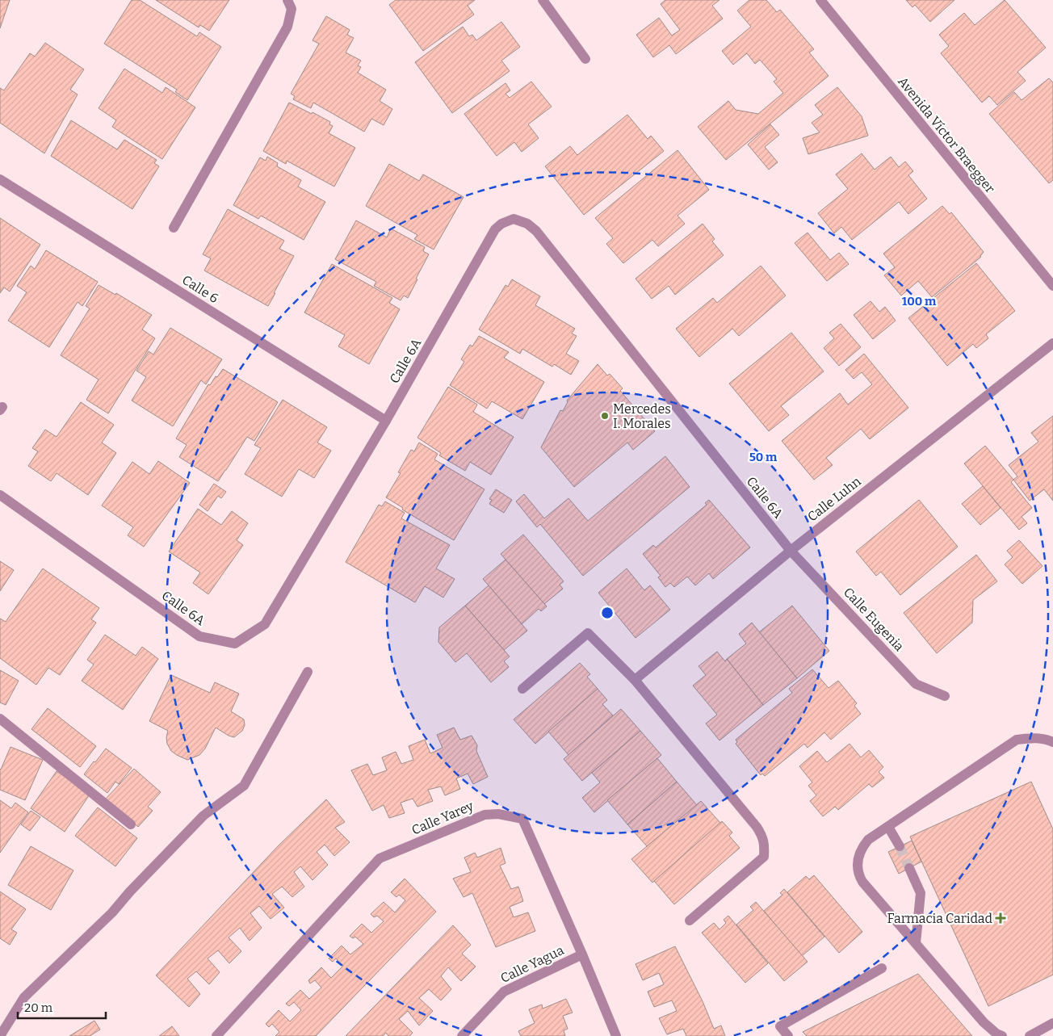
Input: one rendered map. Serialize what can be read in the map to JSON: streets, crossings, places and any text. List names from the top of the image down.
{
  "streets": {
    "street": [
      "Avenida Víctor Braegger",
      "Calle 6",
      "Calle 6A",
      "Calle Luhn",
      "Calle Eugenia",
      "Calle Yarey",
      "Calle Yagua"
    ]
  },
  "crossings": [
    ["Calle 6", "Calle 6A"],
    ["Calle 6A", "Calle Luhn"],
    ["Calle 6A", "Calle Eugenia"],
    ["Calle Luhn", "Calle Eugenia"],
    ["Calle Yarey", "Calle Yagua"]
  ],
  "places": {
    "other": ["Mercedes I. Morales"],
    "health": ["Farmacia Caridad"]
  },
  "scale_bar": "20 m",
  "rings": ["100 m", "50 m"]
}
